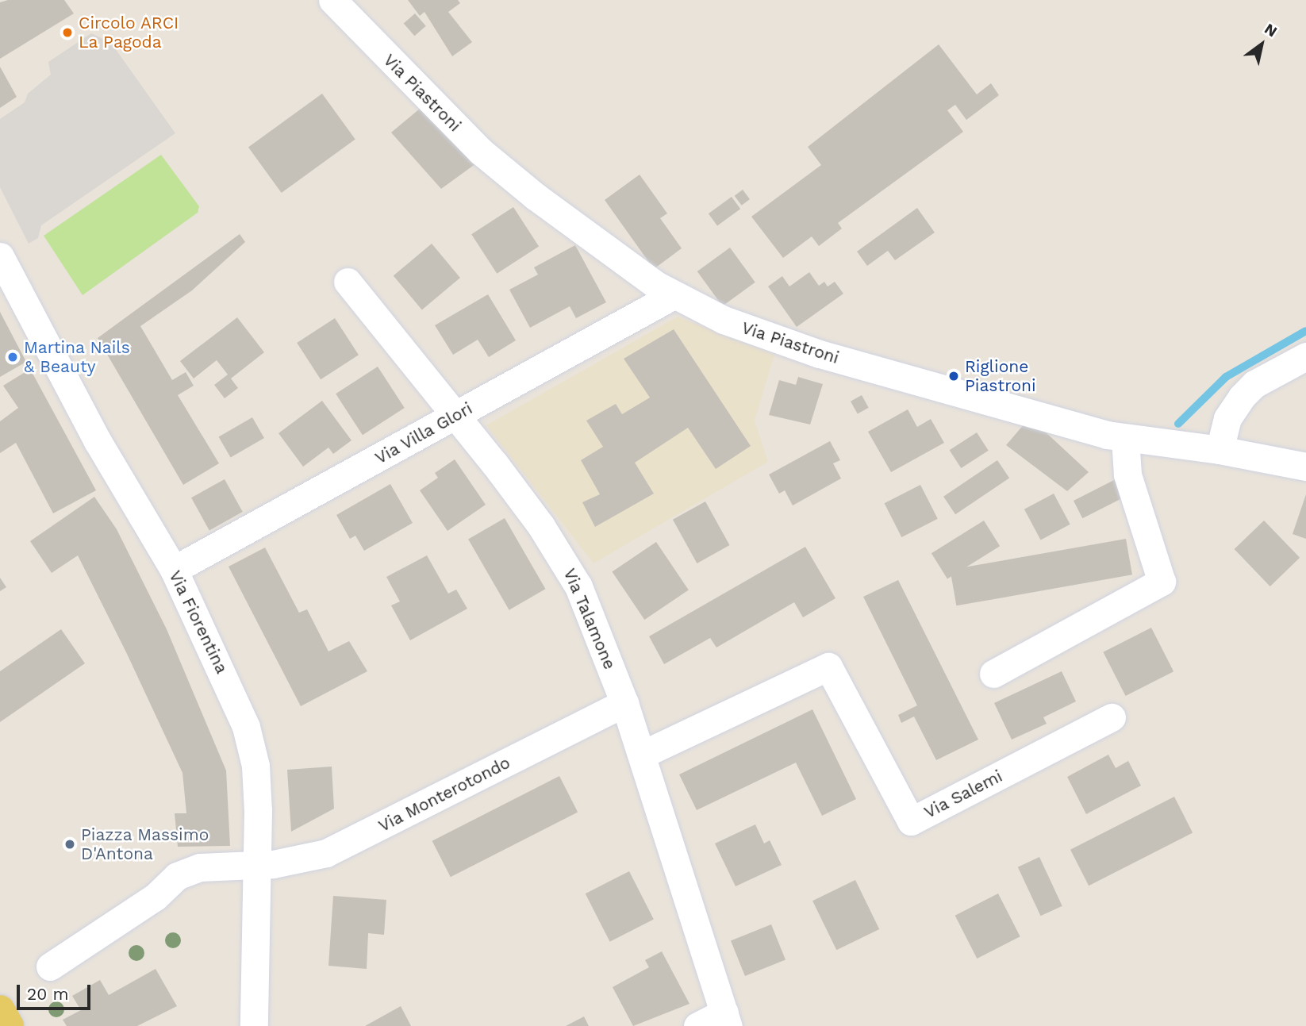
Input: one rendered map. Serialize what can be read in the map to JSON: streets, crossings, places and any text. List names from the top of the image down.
{
  "streets": {
    "street": [
      "Via Piastroni",
      "Via Villa Glori",
      "Via Talamone",
      "Via Fiorentina",
      "Via Monterotondo",
      "Via Salemi"
    ]
  },
  "crossings": [
    ["Via Piastroni", "Via Villa Glori"],
    ["Via Villa Glori", "Via Talamone"],
    ["Via Villa Glori", "Via Fiorentina"],
    ["Via Talamone", "Via Monterotondo"],
    ["Via Talamone", "Via Salemi"],
    ["Via Fiorentina", "Via Monterotondo"]
  ],
  "places": [
    "Circolo ARCI La Pagoda",
    "Martina Nails & Beauty",
    "Riglione Piastroni",
    "Piazza Massimo D'Antona"
  ],
  "scale_bar": "20 m",
  "north": "top right"
}
